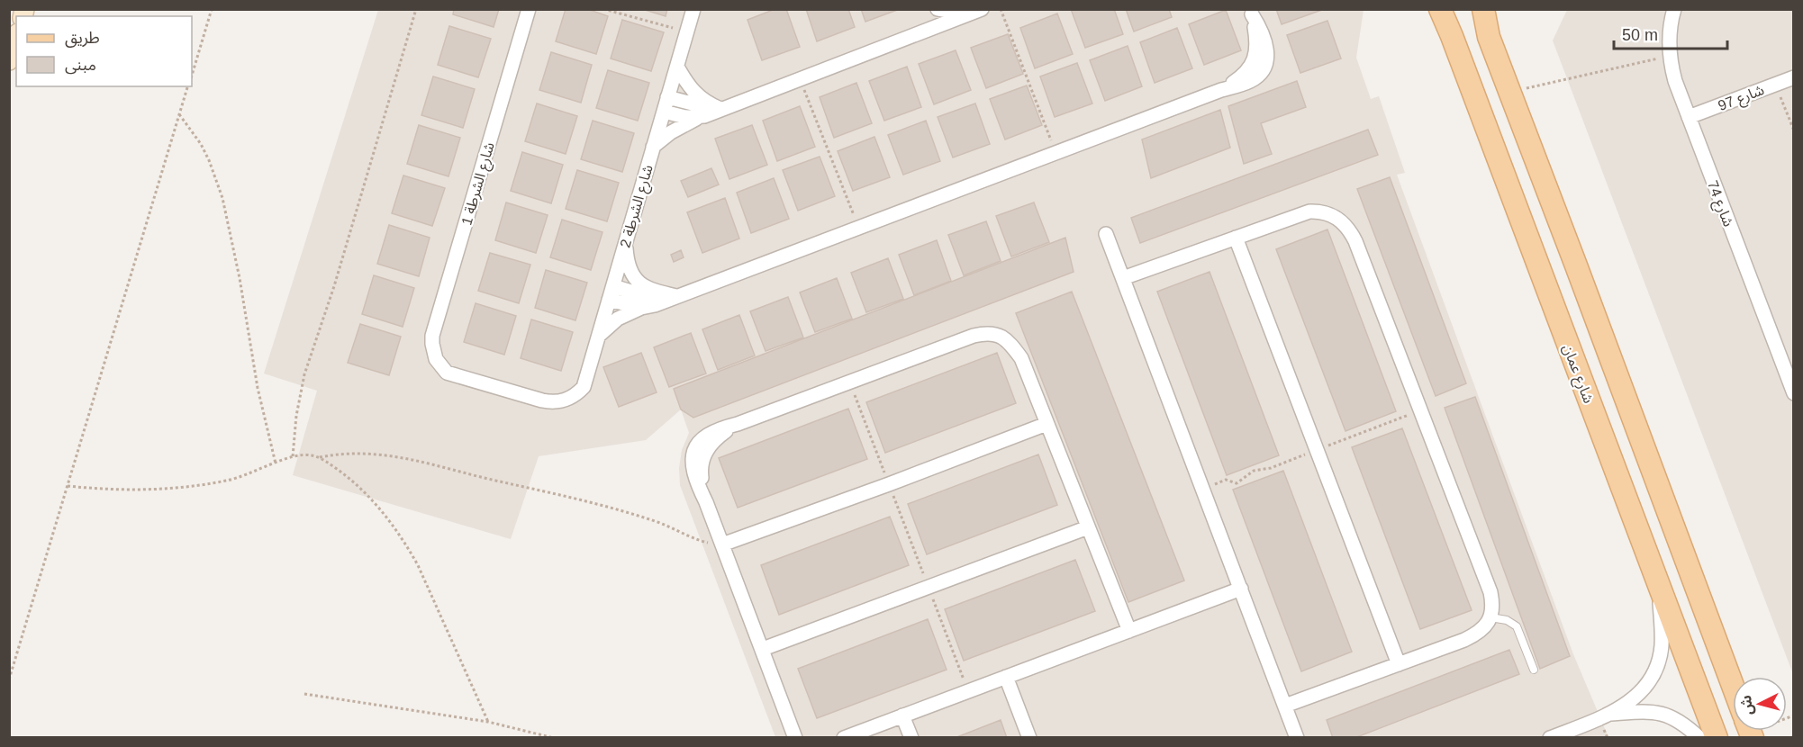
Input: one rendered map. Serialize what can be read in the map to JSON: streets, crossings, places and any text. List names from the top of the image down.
{
  "streets": {
    "main road": ["شارع عمان"],
    "street": [
      "شارع 97",
      "شارع الشرطة 1",
      "شارع 74",
      "شارع الشرطة 2"
    ]
  },
  "crossings": [
    ["شارع 97", "شارع 74"],
    ["شارع الشرطة 1", "شارع الشرطة 2"]
  ],
  "legend": ["طريق", "مبنى"],
  "scale_bar": "50 m",
  "north": "left"
}
